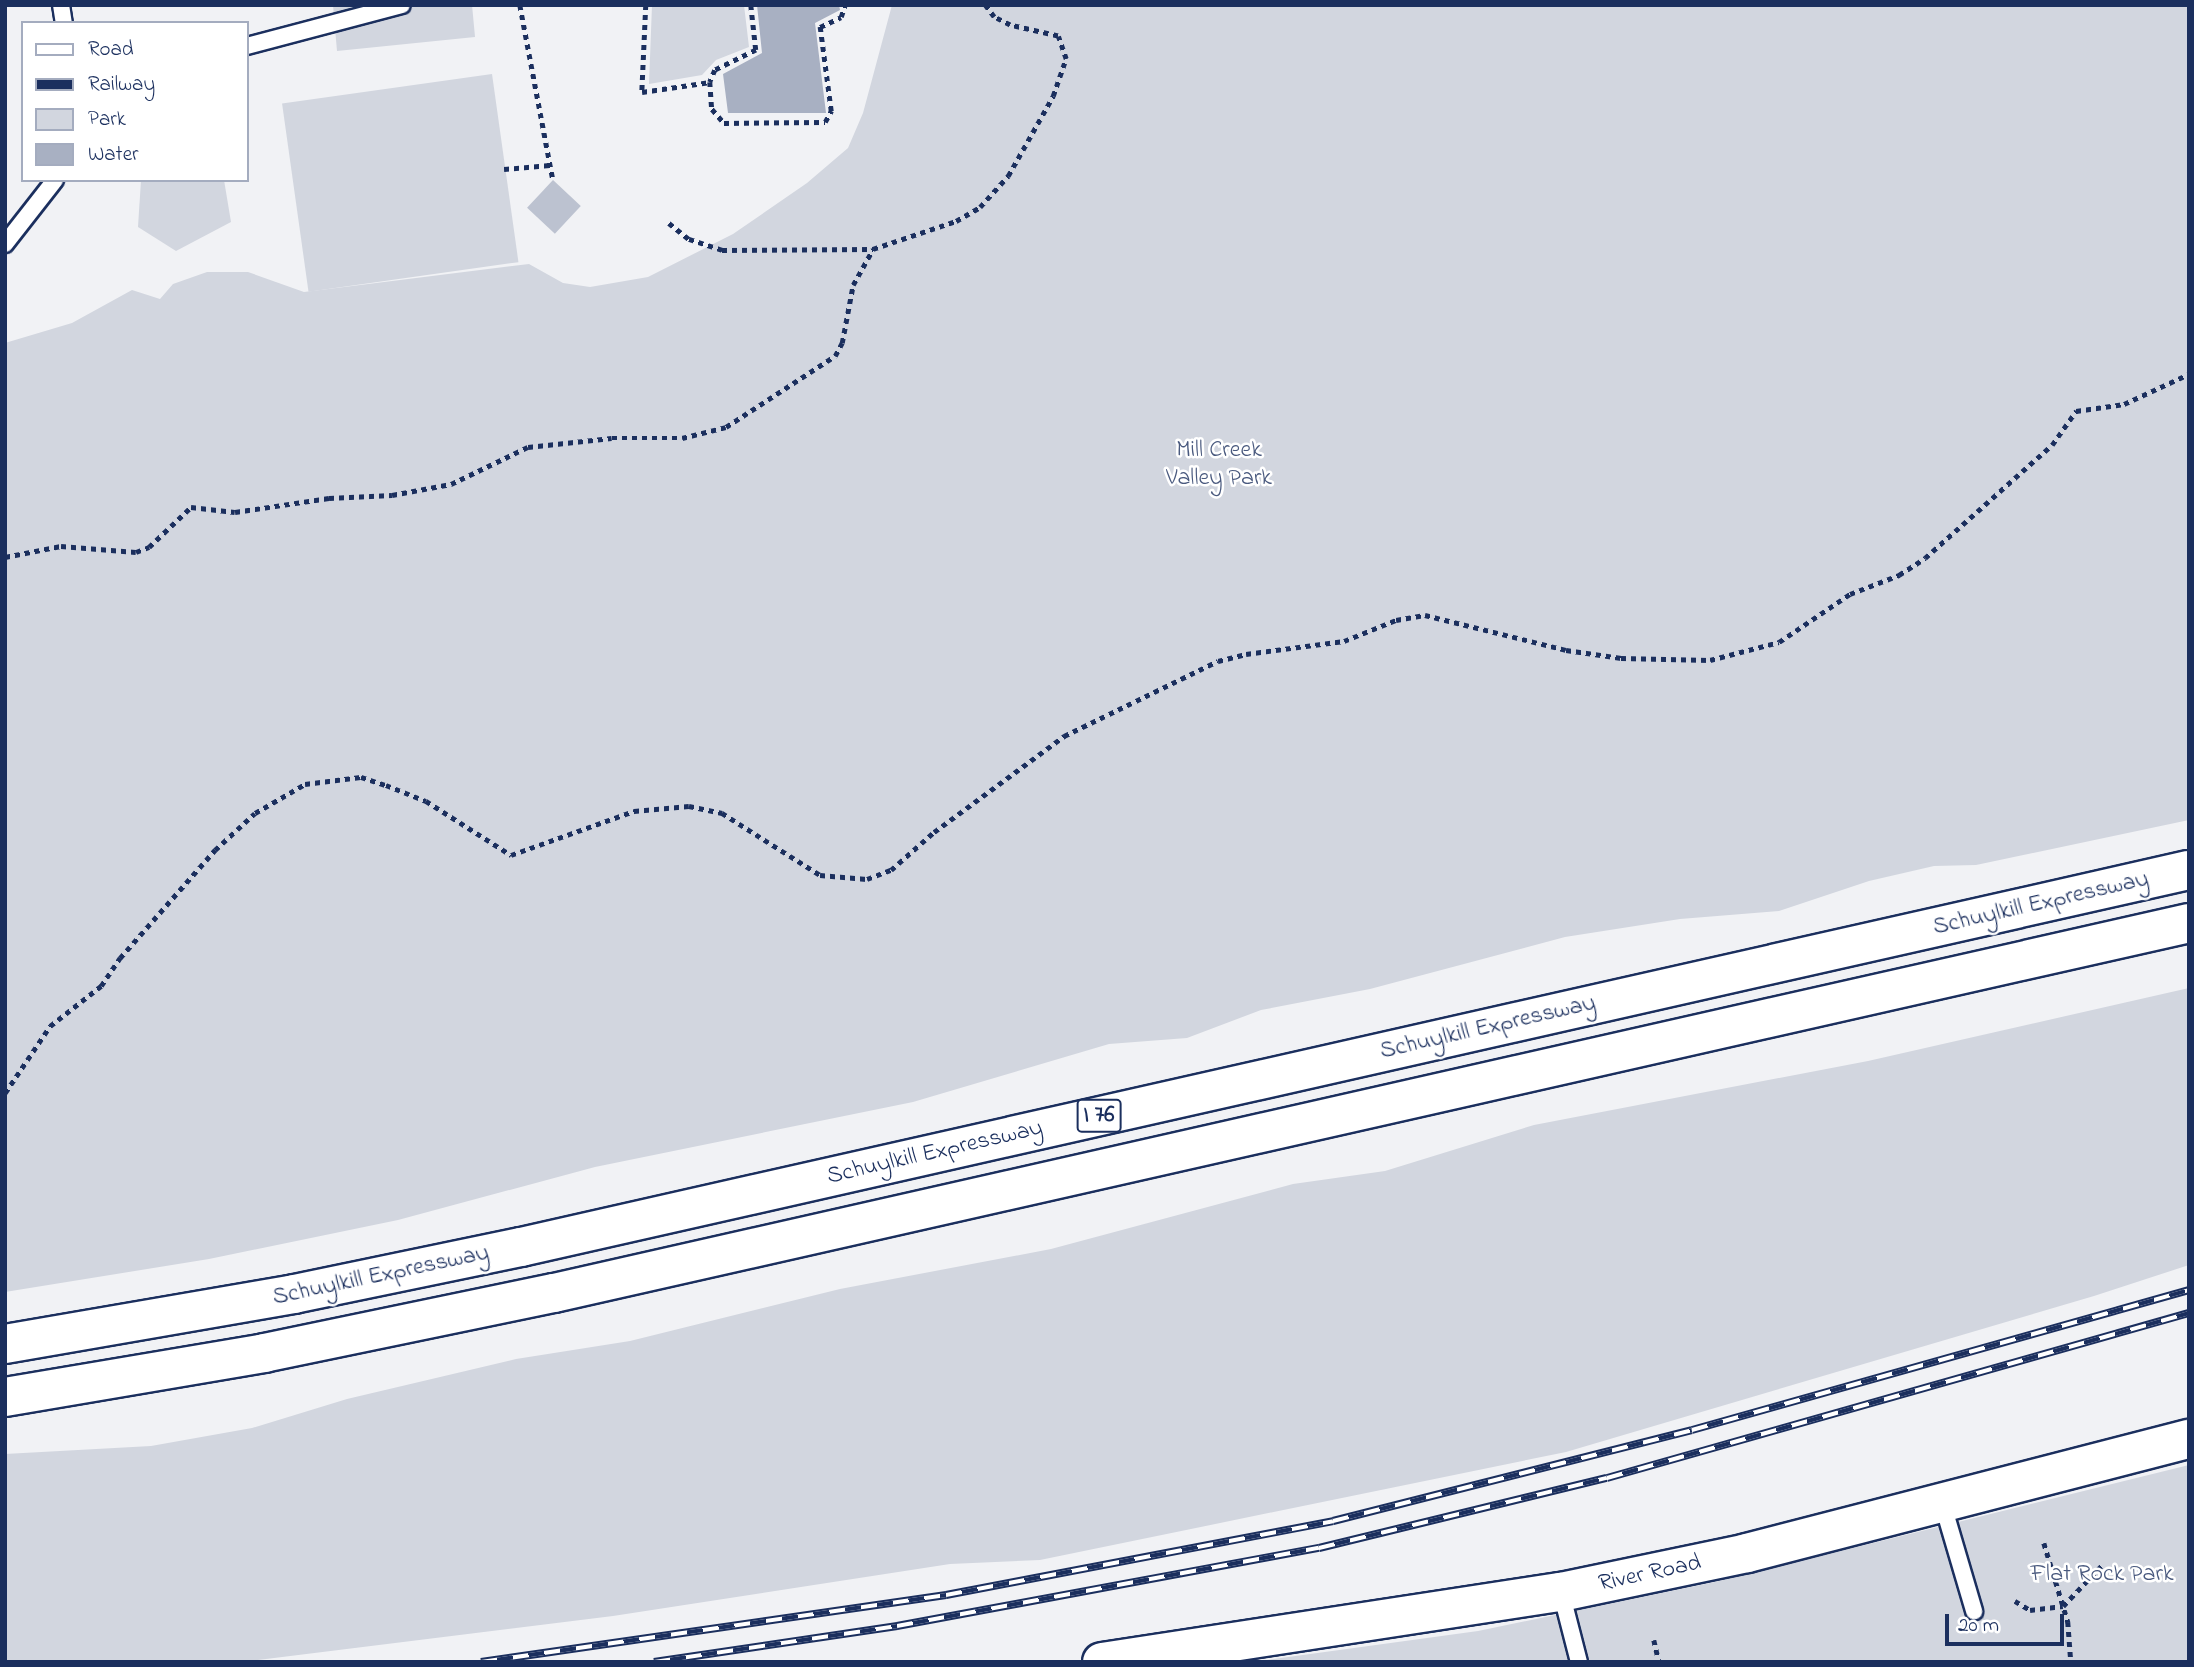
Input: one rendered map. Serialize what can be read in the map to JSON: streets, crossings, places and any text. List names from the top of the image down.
{
  "streets": {
    "main road": ["Schuylkill Expressway", "I 76", "River Road"]
  },
  "parks": ["Mill Creek Valley Park", "Flat Rock Park"],
  "legend": [
    "Road",
    "Railway",
    "Park",
    "Water"
  ],
  "scale_bar": "20 m"
}
